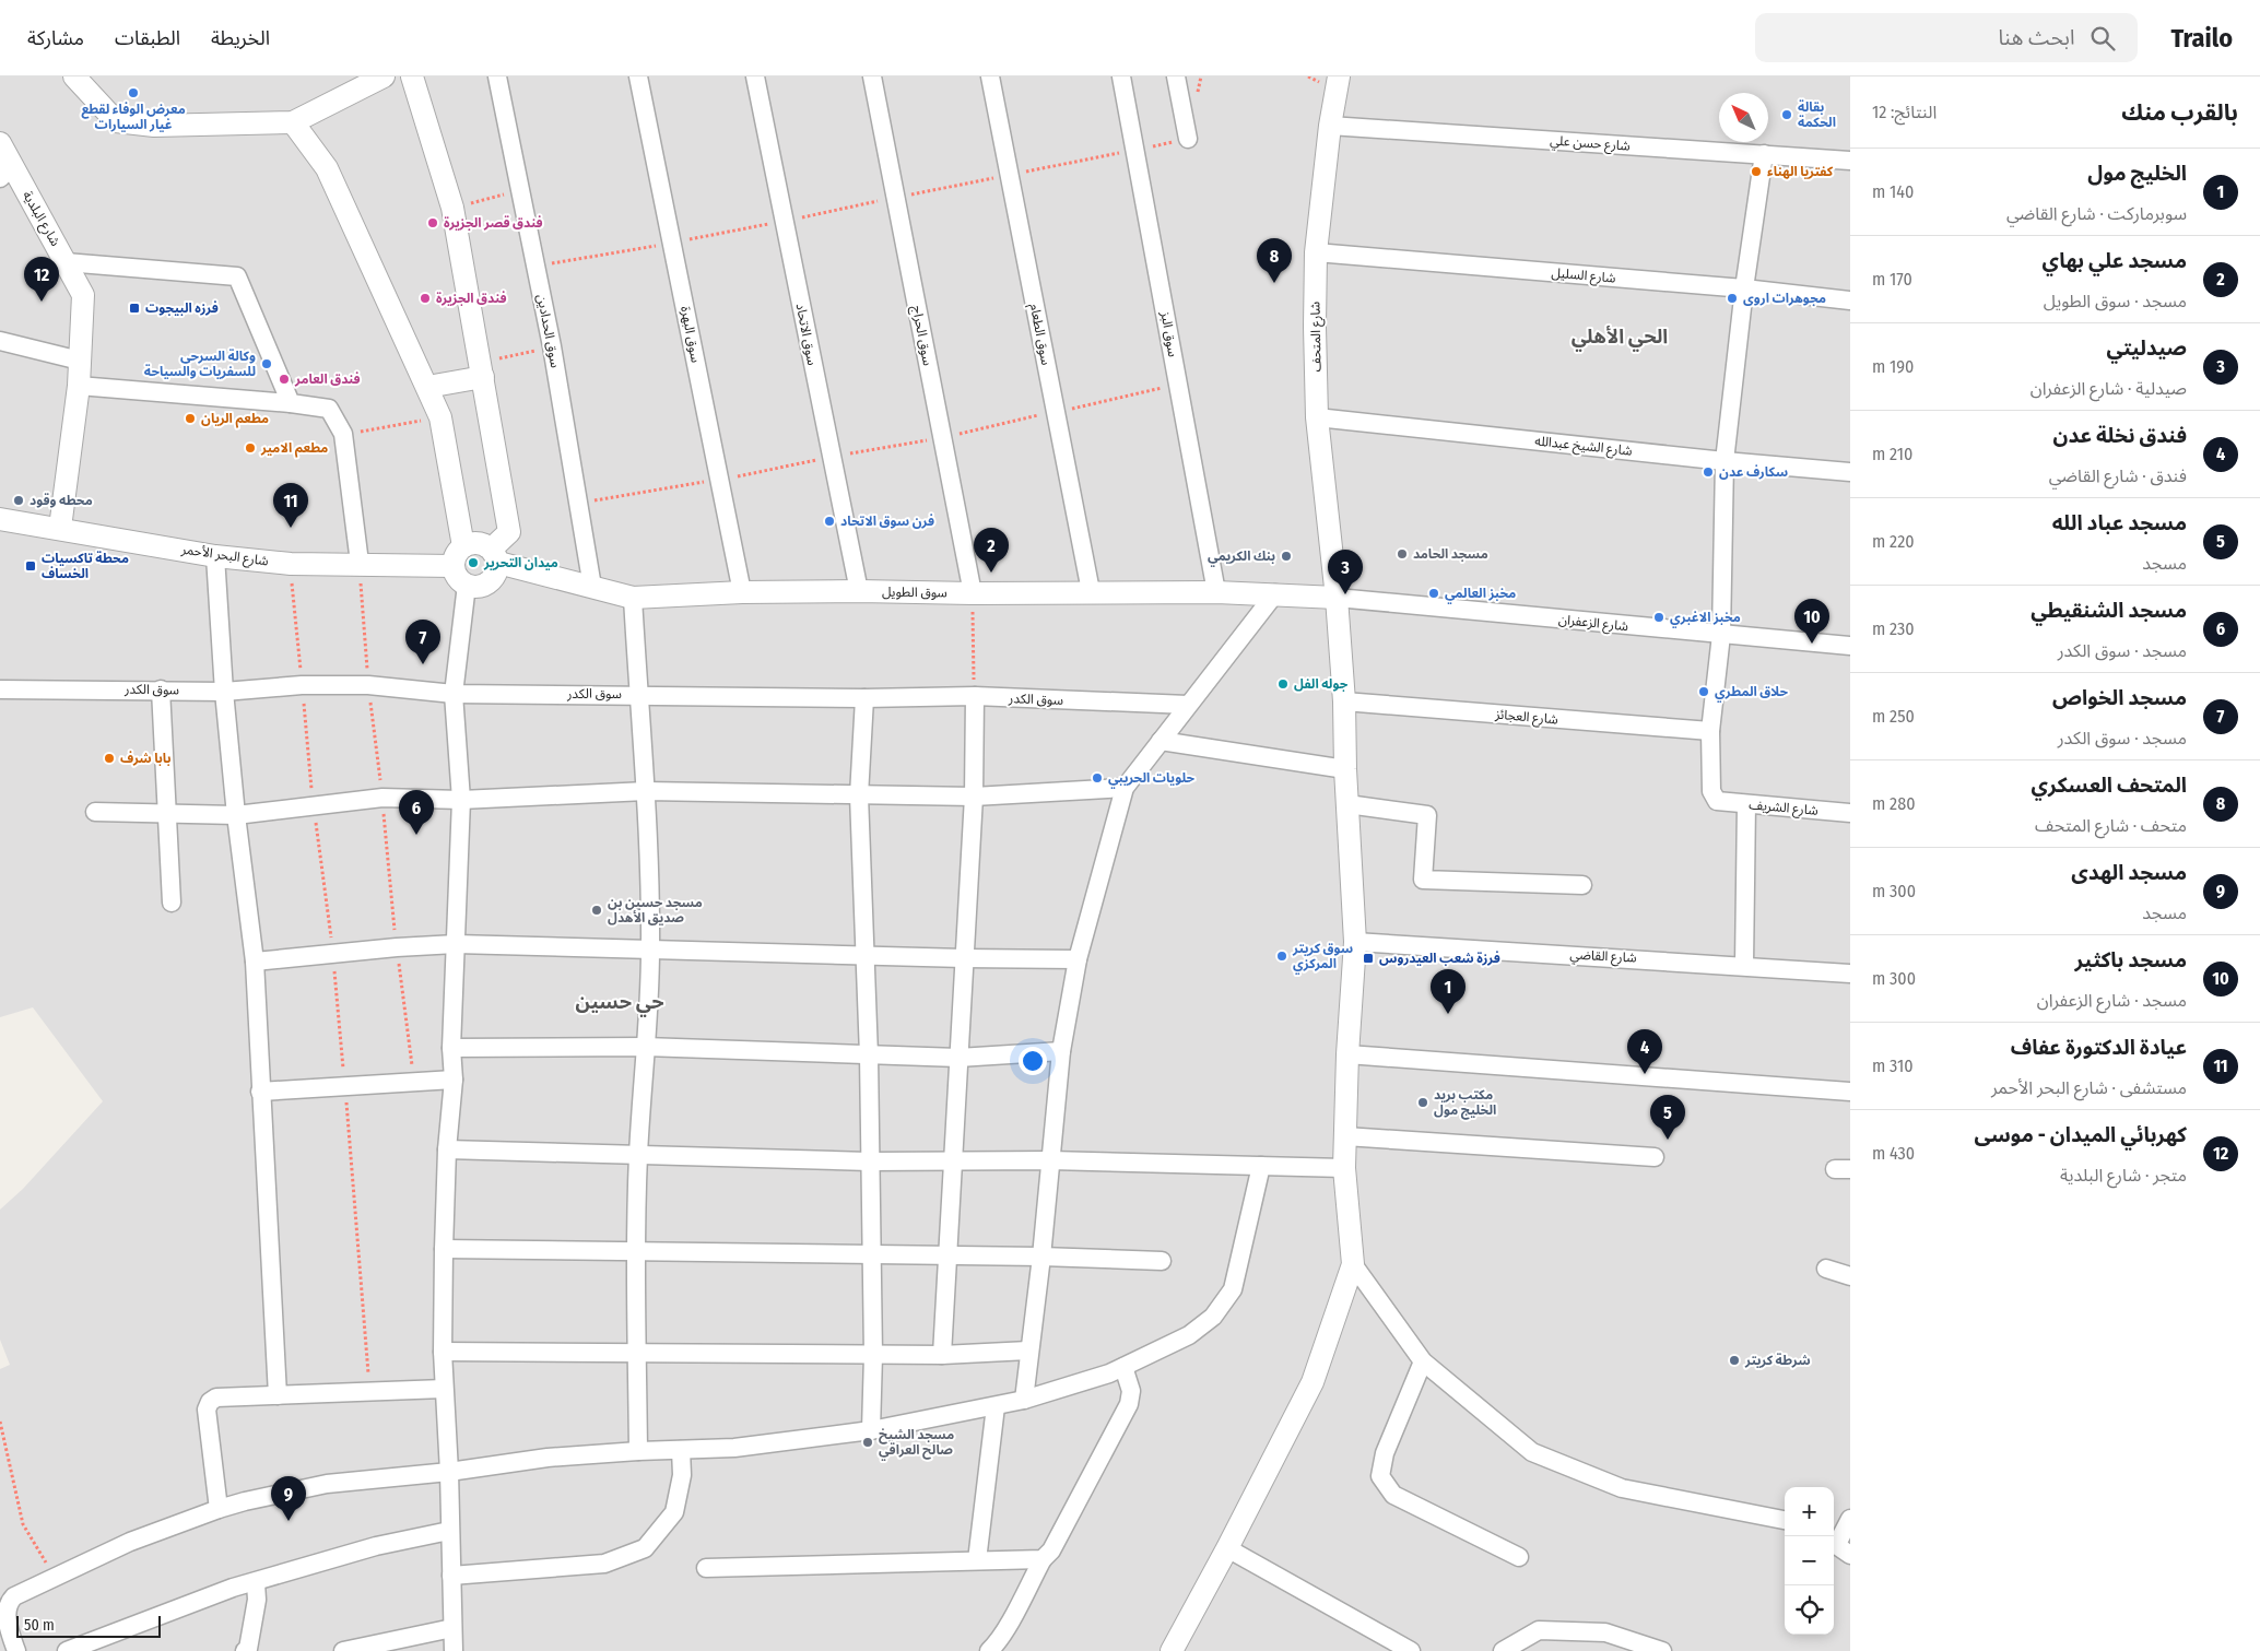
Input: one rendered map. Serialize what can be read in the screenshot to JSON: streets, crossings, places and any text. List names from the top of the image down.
{
  "streets": {
    "street": [
      "شارع حسن علي",
      "شارع البلدية",
      "شارع السليل",
      "سوق الحدادين",
      "سوق البهرة",
      "سوق الاتحاد",
      "سوق الطعام",
      "سوق البز",
      "سوق الحراج",
      "شارع المتحف",
      "شارع الشيخ عبدالله",
      "شارع البحر الأحمر",
      "سوق الطويل",
      "شارع الزعفران",
      "سوق الكدر",
      "شارع العجائز",
      "شارع الشريف",
      "شارع القاضي"
    ]
  },
  "crossings": [
    ["شارع حسن علي", "شارع المتحف"],
    ["شارع البلدية", "شارع البحر الأحمر"],
    ["شارع السليل", "شارع المتحف"],
    ["سوق الحدادين", "سوق الطويل"],
    ["سوق البهرة", "سوق الطويل"],
    ["سوق الاتحاد", "سوق الطويل"],
    ["سوق الطعام", "سوق الطويل"],
    ["سوق البز", "سوق الطويل"],
    ["سوق الحراج", "سوق الطويل"],
    ["شارع المتحف", "شارع الشيخ عبدالله"],
    ["شارع المتحف", "سوق الطويل"],
    ["شارع المتحف", "شارع الزعفران"],
    ["شارع المتحف", "شارع العجائز"],
    ["شارع المتحف", "شارع القاضي"],
    ["شارع البحر الأحمر", "سوق الطويل"],
    ["سوق الطويل", "شارع الزعفران"],
    ["شارع العجائز", "شارع الشريف"]
  ],
  "districts": ["الحي الأهلي", "حي حسين"],
  "places": {
    "other": [
      "معرض الوفاء لقطع غيار السيارات",
      "بقالة الحكمة",
      "كفتريا الهناء",
      "فندق قصر الجزيرة",
      "فندق الجزيرة",
      "مجوهرات اروى",
      "وكالة السرحي للسفريات والسياحة",
      "فندق العامر",
      "مطعم الريان",
      "مطعم الامير",
      "سكارف عدن",
      "محطه وقود",
      "فرن سوق الاتحاد",
      "مسجد الحامد",
      "بنك الكريمي",
      "ميدان التحرير",
      "مخبز العالمي",
      "مخبز الاغبري",
      "جوله الفل",
      "حلاق المطري",
      "بابا شرف",
      "حلويات الحريبي",
      "مسجد حسين بن صديق الأهدل",
      "سوق كريتر المركزي",
      "مكتب بريد الخليج مول",
      "شرطة كريتر",
      "مسجد الشيخ صالح العراقي"
    ],
    "transit": ["فرزه البيجوت", "محطة تاكسيات الخساف", "فرزة شعب العيدروس"]
  },
  "scale_bar": "50 m",
  "north": "top left",
  "page": {
    "header": "Trailo",
    "search": "ابحث هنا",
    "nav": ["الخريطة", "الطبقات", "مشاركة"],
    "heading": ["بالقرب منك", "النتائج: 12"],
    "list": [
      {
        "mark": "1",
        "name": "الخليج مول",
        "note": "سوبرماركت · شارع القاضي",
        "value": "140 m"
      },
      {
        "mark": "2",
        "name": "مسجد علي بهاي",
        "note": "مسجد · سوق الطويل",
        "value": "170 m"
      },
      {
        "mark": "3",
        "name": "صيدليتي",
        "note": "صيدلية · شارع الزعفران",
        "value": "190 m"
      },
      {
        "mark": "4",
        "name": "فندق نخلة عدن",
        "note": "فندق · شارع القاضي",
        "value": "210 m"
      },
      {
        "mark": "5",
        "name": "مسجد عباد الله",
        "note": "مسجد",
        "value": "220 m"
      },
      {
        "mark": "6",
        "name": "مسجد الشنقيطي",
        "note": "مسجد · سوق الكدر",
        "value": "230 m"
      },
      {
        "mark": "7",
        "name": "مسجد الخواص",
        "note": "مسجد · سوق الكدر",
        "value": "250 m"
      },
      {
        "mark": "8",
        "name": "المتحف العسكري",
        "note": "متحف · شارع المتحف",
        "value": "280 m"
      },
      {
        "mark": "9",
        "name": "مسجد الهدى",
        "note": "مسجد",
        "value": "300 m"
      },
      {
        "mark": "10",
        "name": "مسجد باكثير",
        "note": "مسجد · شارع الزعفران",
        "value": "300 m"
      },
      {
        "mark": "11",
        "name": "عيادة الدكتورة عفاف",
        "note": "مستشفى · شارع البحر الأحمر",
        "value": "310 m"
      },
      {
        "mark": "12",
        "name": "كهربائي الميدان - موسى",
        "note": "متجر · شارع البلدية",
        "value": "430 m"
      }
    ],
    "pins": [
      "8",
      "12",
      "11",
      "2",
      "3",
      "10",
      "7",
      "6",
      "1",
      "4",
      "5",
      "9"
    ],
    "map_buttons": ["+", "−"],
    "scale": "50 m"
  }
}
